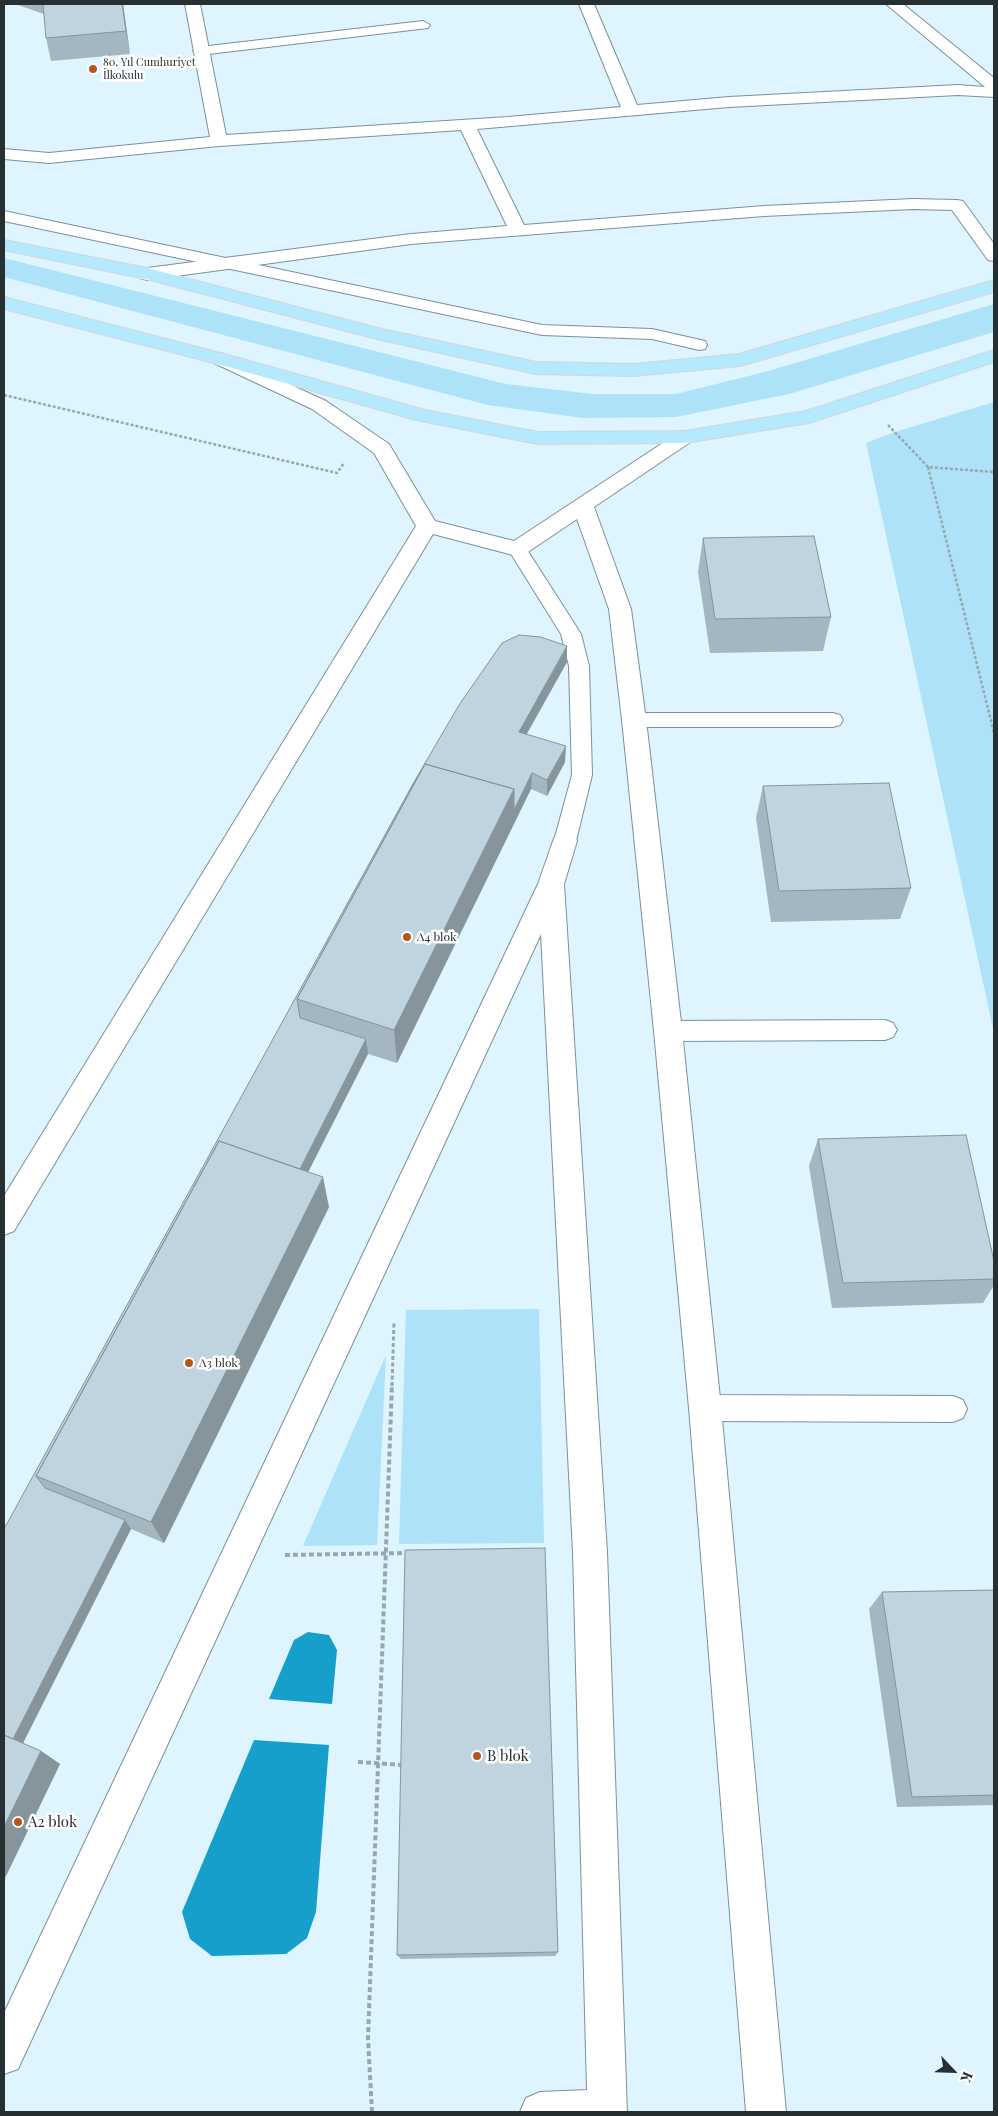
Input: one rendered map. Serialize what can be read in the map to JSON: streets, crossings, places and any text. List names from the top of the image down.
{
  "places": [
    "80. Yıl Cumhuriyet İlkokulu",
    "A4 blok",
    "A3 blok",
    "B blok",
    "A2 blok"
  ],
  "north": "bottom right"
}
